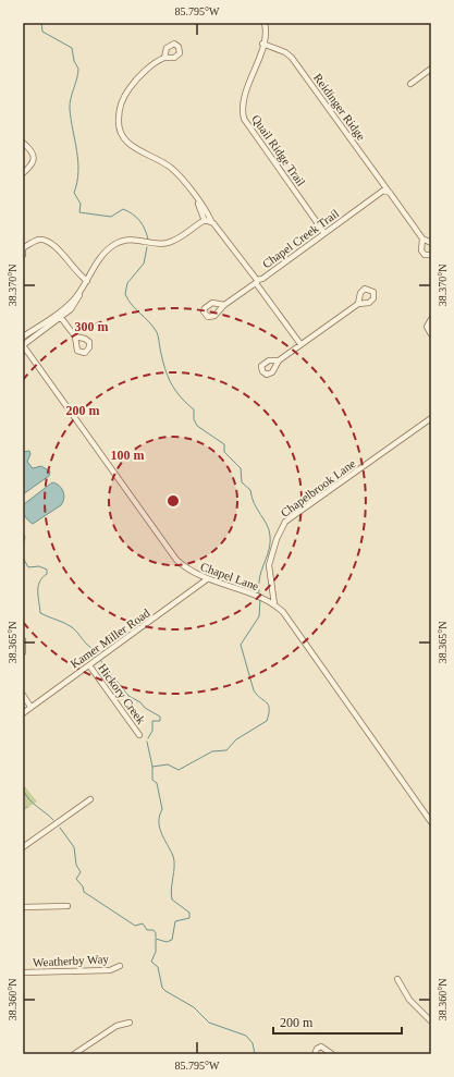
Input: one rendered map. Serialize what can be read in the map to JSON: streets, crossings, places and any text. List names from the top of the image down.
{
  "streets": {
    "street": [
      "Reidinger Ridge",
      "Quail Ridge Trail",
      "Chapel Creek Trail",
      "Chapelbrook Lane",
      "Chapel Lane",
      "Kamer Miller Road",
      "Hickory Creek",
      "Weatherby Way"
    ]
  },
  "crossings": [
    ["Reidinger Ridge", "Quail Ridge Trail"],
    ["Reidinger Ridge", "Chapel Creek Trail"],
    ["Quail Ridge Trail", "Chapel Creek Trail"],
    ["Chapelbrook Lane", "Chapel Lane"],
    ["Chapel Lane", "Kamer Miller Road"],
    ["Kamer Miller Road", "Hickory Creek"]
  ],
  "scale_bar": "200 m",
  "coordinates": [
    "85.795°W",
    "38.370°N",
    "38.365°N",
    "38.360°N"
  ],
  "rings": ["300 m", "200 m", "100 m"]
}
